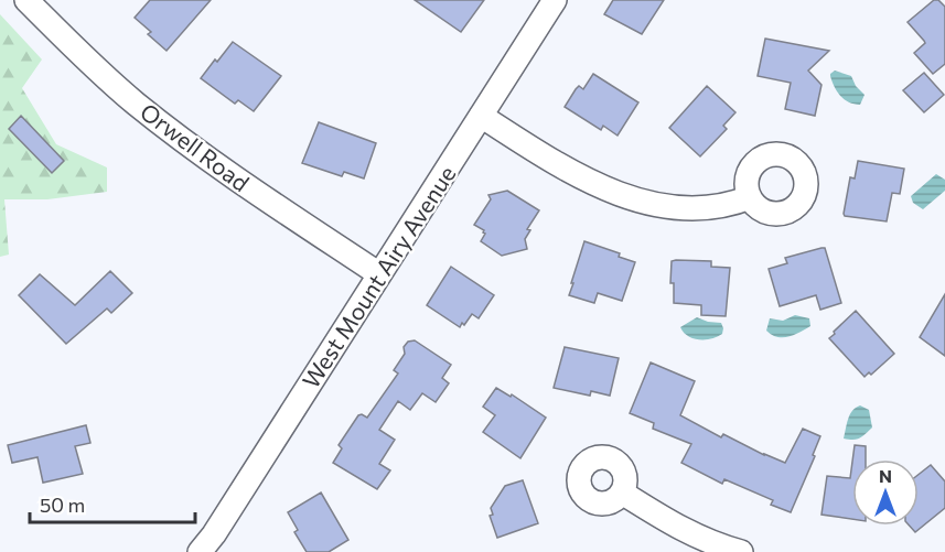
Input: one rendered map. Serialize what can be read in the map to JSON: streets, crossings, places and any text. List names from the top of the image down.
{
  "streets": {
    "street": ["Orwell Road", "West Mount Airy Avenue"]
  },
  "crossings": [
    ["Orwell Road", "West Mount Airy Avenue"]
  ],
  "scale_bar": "50 m",
  "north": "top"
}
